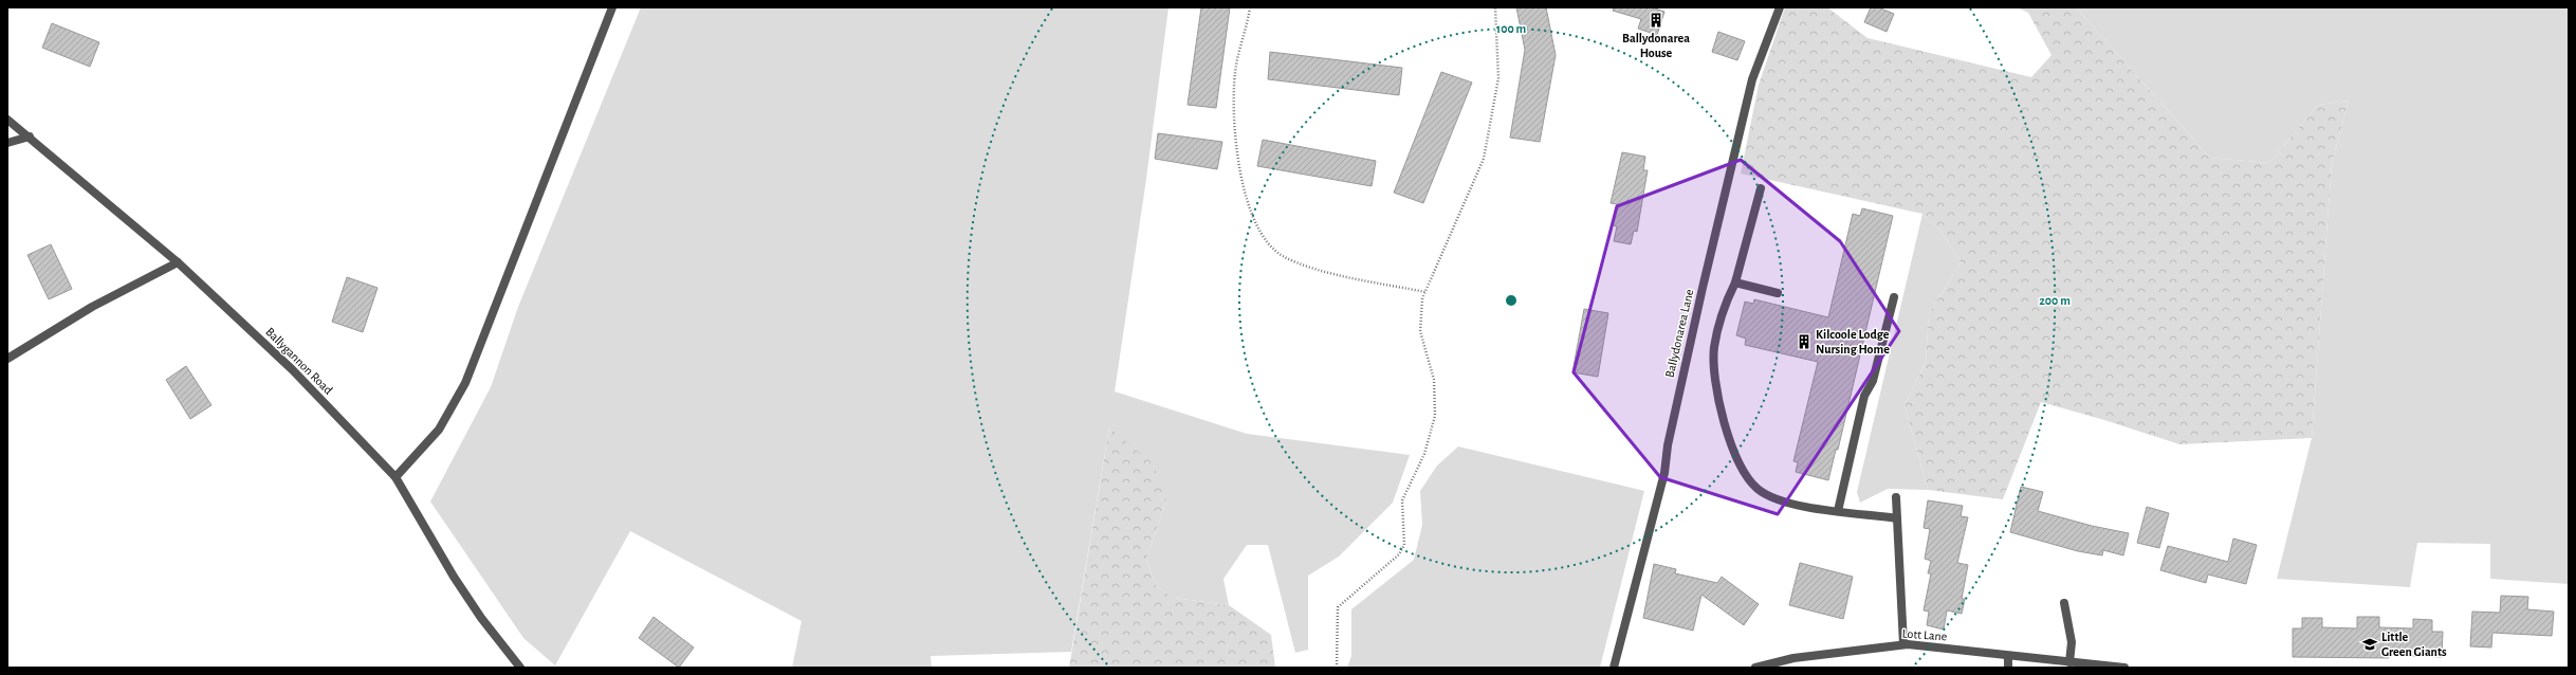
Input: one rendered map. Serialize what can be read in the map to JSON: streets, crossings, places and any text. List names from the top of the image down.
{
  "streets": {
    "street": ["Ballydonarea Lane", "Ballygannon Road", "Lott Lane"]
  },
  "places": {
    "building": ["Ballydonarea House", "Kilcoole Lodge Nursing Home"],
    "school or university": ["Little Green Giants"]
  },
  "rings": ["100 m", "200 m"]
}
